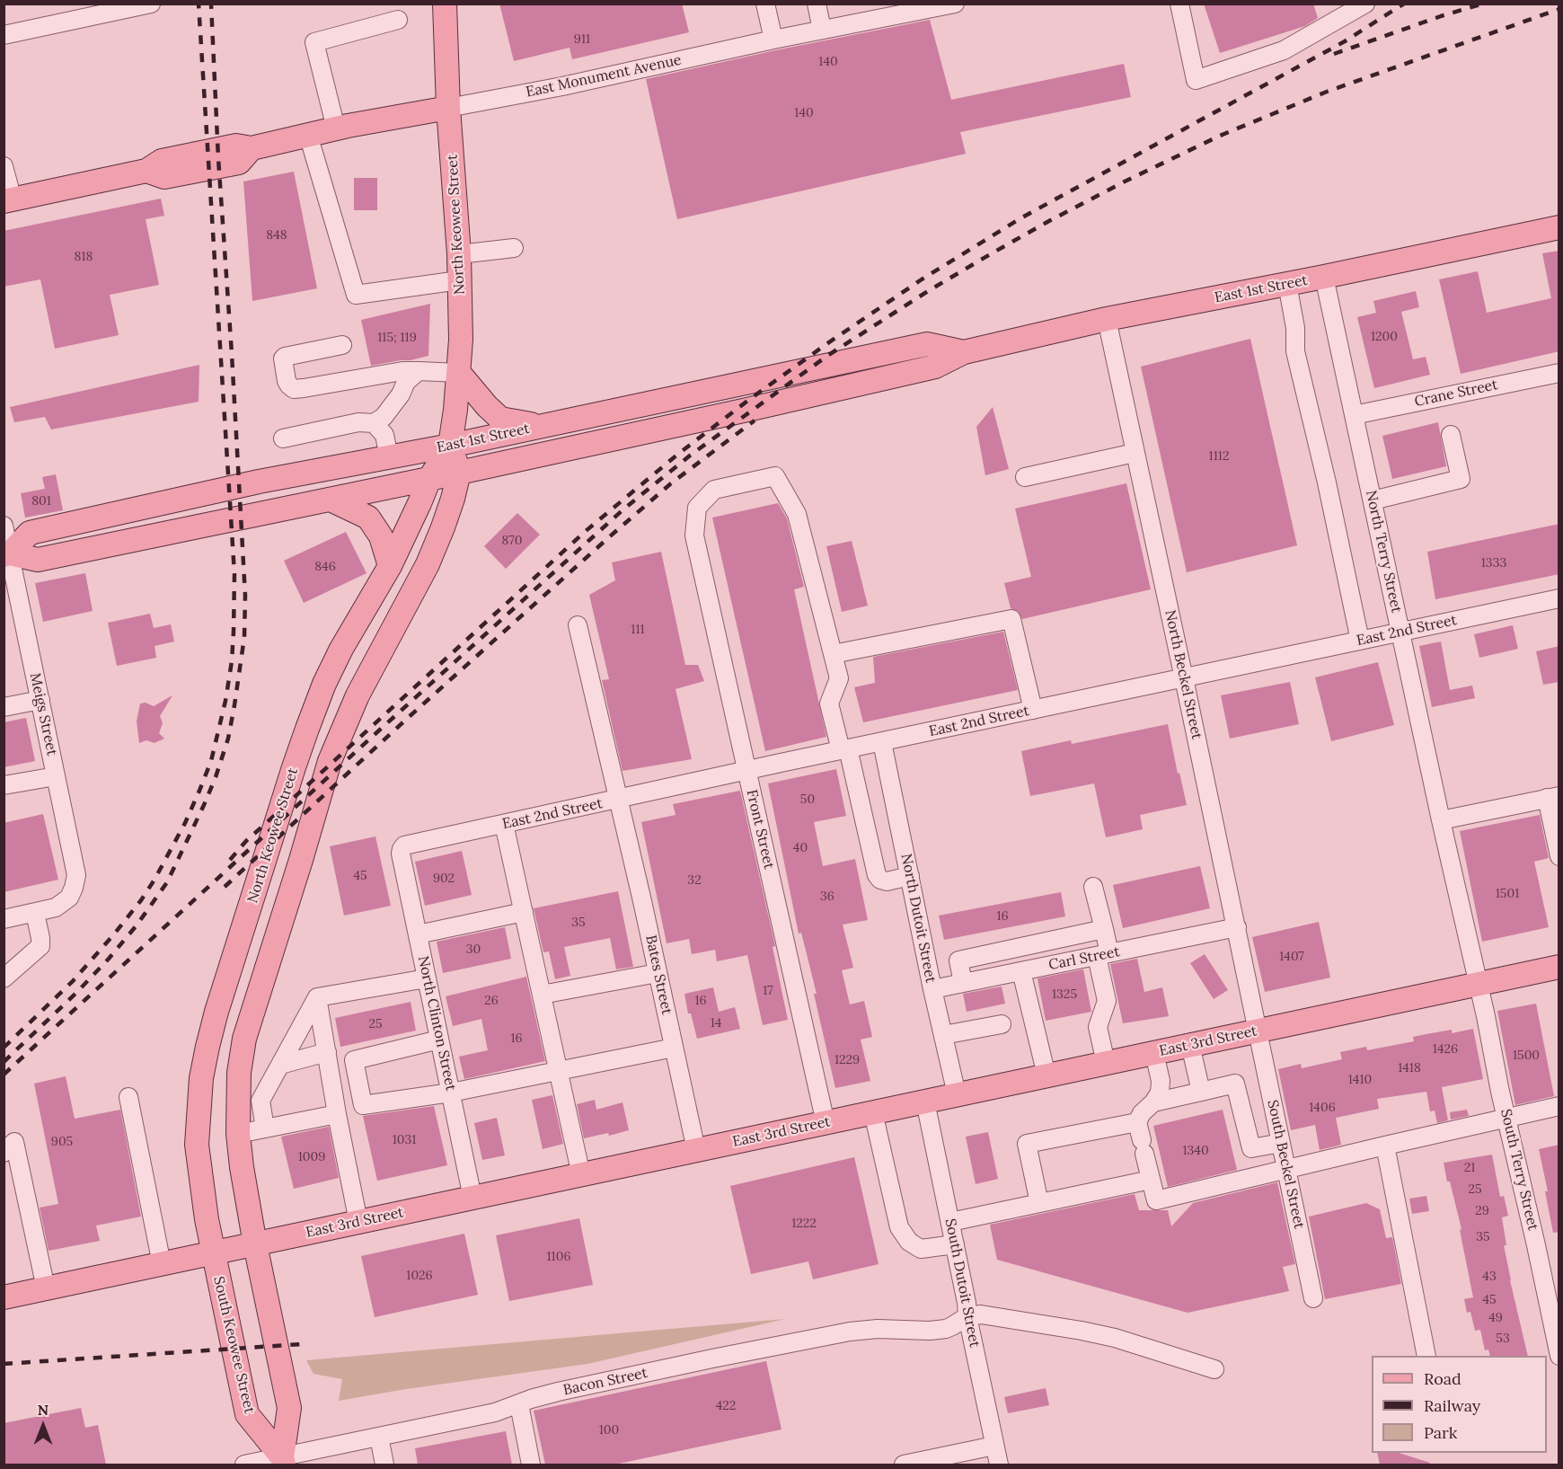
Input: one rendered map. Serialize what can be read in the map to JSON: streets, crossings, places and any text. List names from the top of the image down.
{
  "streets": {
    "main road": [
      "East Monument Avenue",
      "North Keowee Street",
      "East 1st Street",
      "East 3rd Street",
      "South Keowee Street"
    ],
    "street": [
      "Crane Street",
      "North Terry Street",
      "East 2nd Street",
      "North Beckel Street",
      "Meigs Street",
      "Front Street",
      "North Dutoit Street",
      "Carl Street",
      "Bates Street",
      "North Clinton Street",
      "South Beckel Street",
      "South Terry Street",
      "South Dutoit Street",
      "Bacon Street"
    ]
  },
  "crossings": [
    ["East Monument Avenue", "North Keowee Street"],
    ["North Keowee Street", "East 1st Street"],
    ["North Keowee Street", "East 3rd Street"],
    ["North Keowee Street", "South Keowee Street"],
    ["East 1st Street", "North Terry Street"],
    ["East 1st Street", "North Beckel Street"],
    ["East 1st Street", "Meigs Street"],
    ["Crane Street", "North Terry Street"],
    ["North Terry Street", "East 2nd Street"],
    ["North Terry Street", "East 3rd Street"],
    ["North Terry Street", "South Terry Street"],
    ["East 2nd Street", "North Beckel Street"],
    ["East 2nd Street", "Front Street"],
    ["East 2nd Street", "North Dutoit Street"],
    ["East 2nd Street", "Bates Street"],
    ["East 2nd Street", "North Clinton Street"],
    ["North Beckel Street", "Carl Street"],
    ["North Beckel Street", "East 3rd Street"],
    ["North Beckel Street", "South Beckel Street"],
    ["Front Street", "East 3rd Street"],
    ["North Dutoit Street", "Carl Street"],
    ["North Dutoit Street", "East 3rd Street"],
    ["Bates Street", "East 3rd Street"],
    ["North Clinton Street", "East 3rd Street"],
    ["East 3rd Street", "South Beckel Street"],
    ["East 3rd Street", "South Terry Street"],
    ["East 3rd Street", "South Dutoit Street"],
    ["East 3rd Street", "South Keowee Street"],
    ["South Dutoit Street", "Bacon Street"],
    ["South Keowee Street", "Bacon Street"]
  ],
  "house_numbers": [
    "911",
    "140",
    "140",
    "848",
    "818",
    "1200",
    "115; 119",
    "1112",
    "801",
    "870",
    "1333",
    "846",
    "111",
    "50",
    "40",
    "45",
    "902",
    "32",
    "1501",
    "36",
    "16",
    "35",
    "30",
    "1407",
    "17",
    "1325",
    "26",
    "16",
    "14",
    "25",
    "16",
    "1426",
    "1500",
    "1229",
    "1418",
    "1410",
    "1406",
    "1031",
    "905",
    "1340",
    "1009",
    "21",
    "25",
    "29",
    "1222",
    "35",
    "1106",
    "1026",
    "43",
    "45",
    "49",
    "53",
    "422",
    "100"
  ],
  "legend": ["Road", "Railway", "Park"],
  "north": "top"
}
